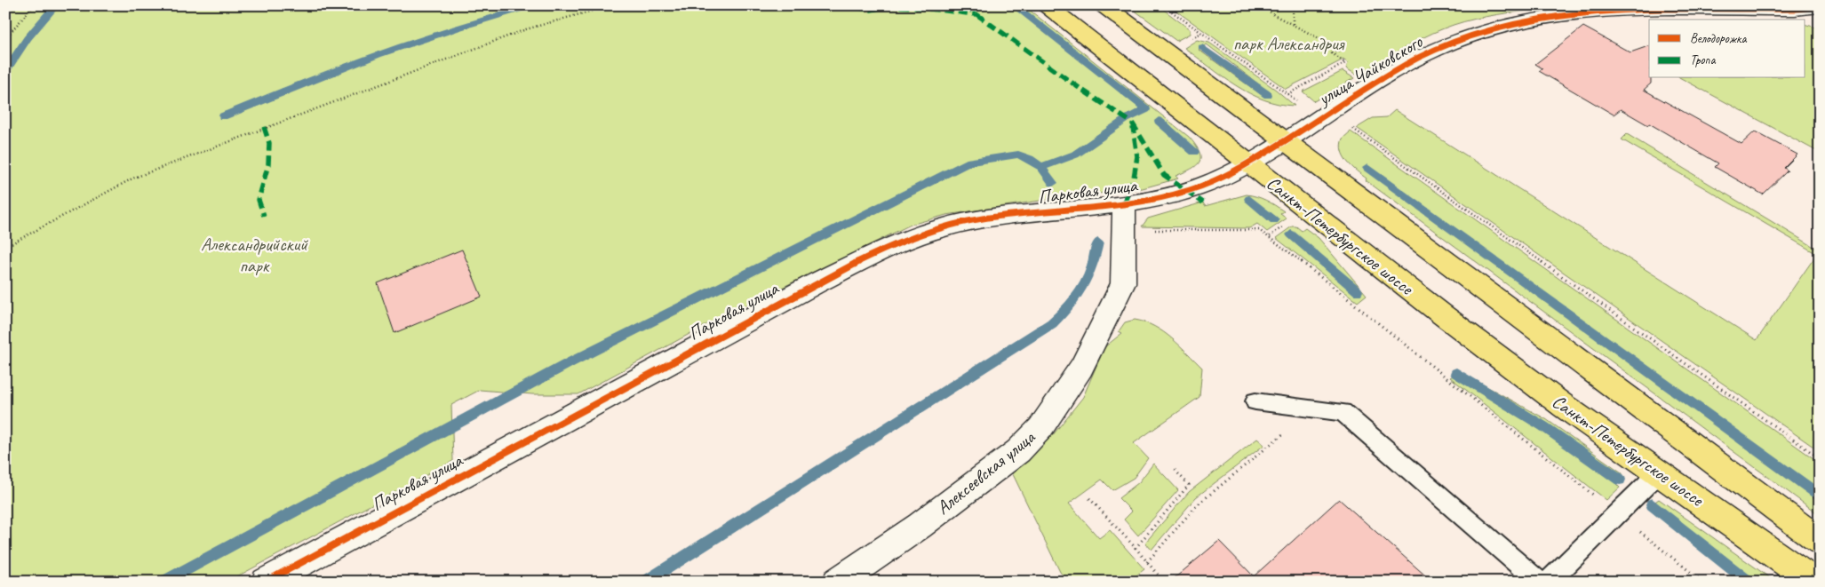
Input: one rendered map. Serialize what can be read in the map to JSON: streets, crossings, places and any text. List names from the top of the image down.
{
  "streets": {
    "main road": ["Санкт-Петербургское шоссе"],
    "street": ["улица Чайковского", "Парковая улица", "Алексеевская улица"]
  },
  "crossings": [
    ["улица Чайковского", "Санкт-Петербургское шоссе"],
    ["Парковая улица", "Санкт-Петербургское шоссе"],
    ["Парковая улица", "Алексеевская улица"]
  ],
  "parks": ["парк Александрия", "Александрийский парк"],
  "legend": ["Велодорожка", "Тропа"]
}
